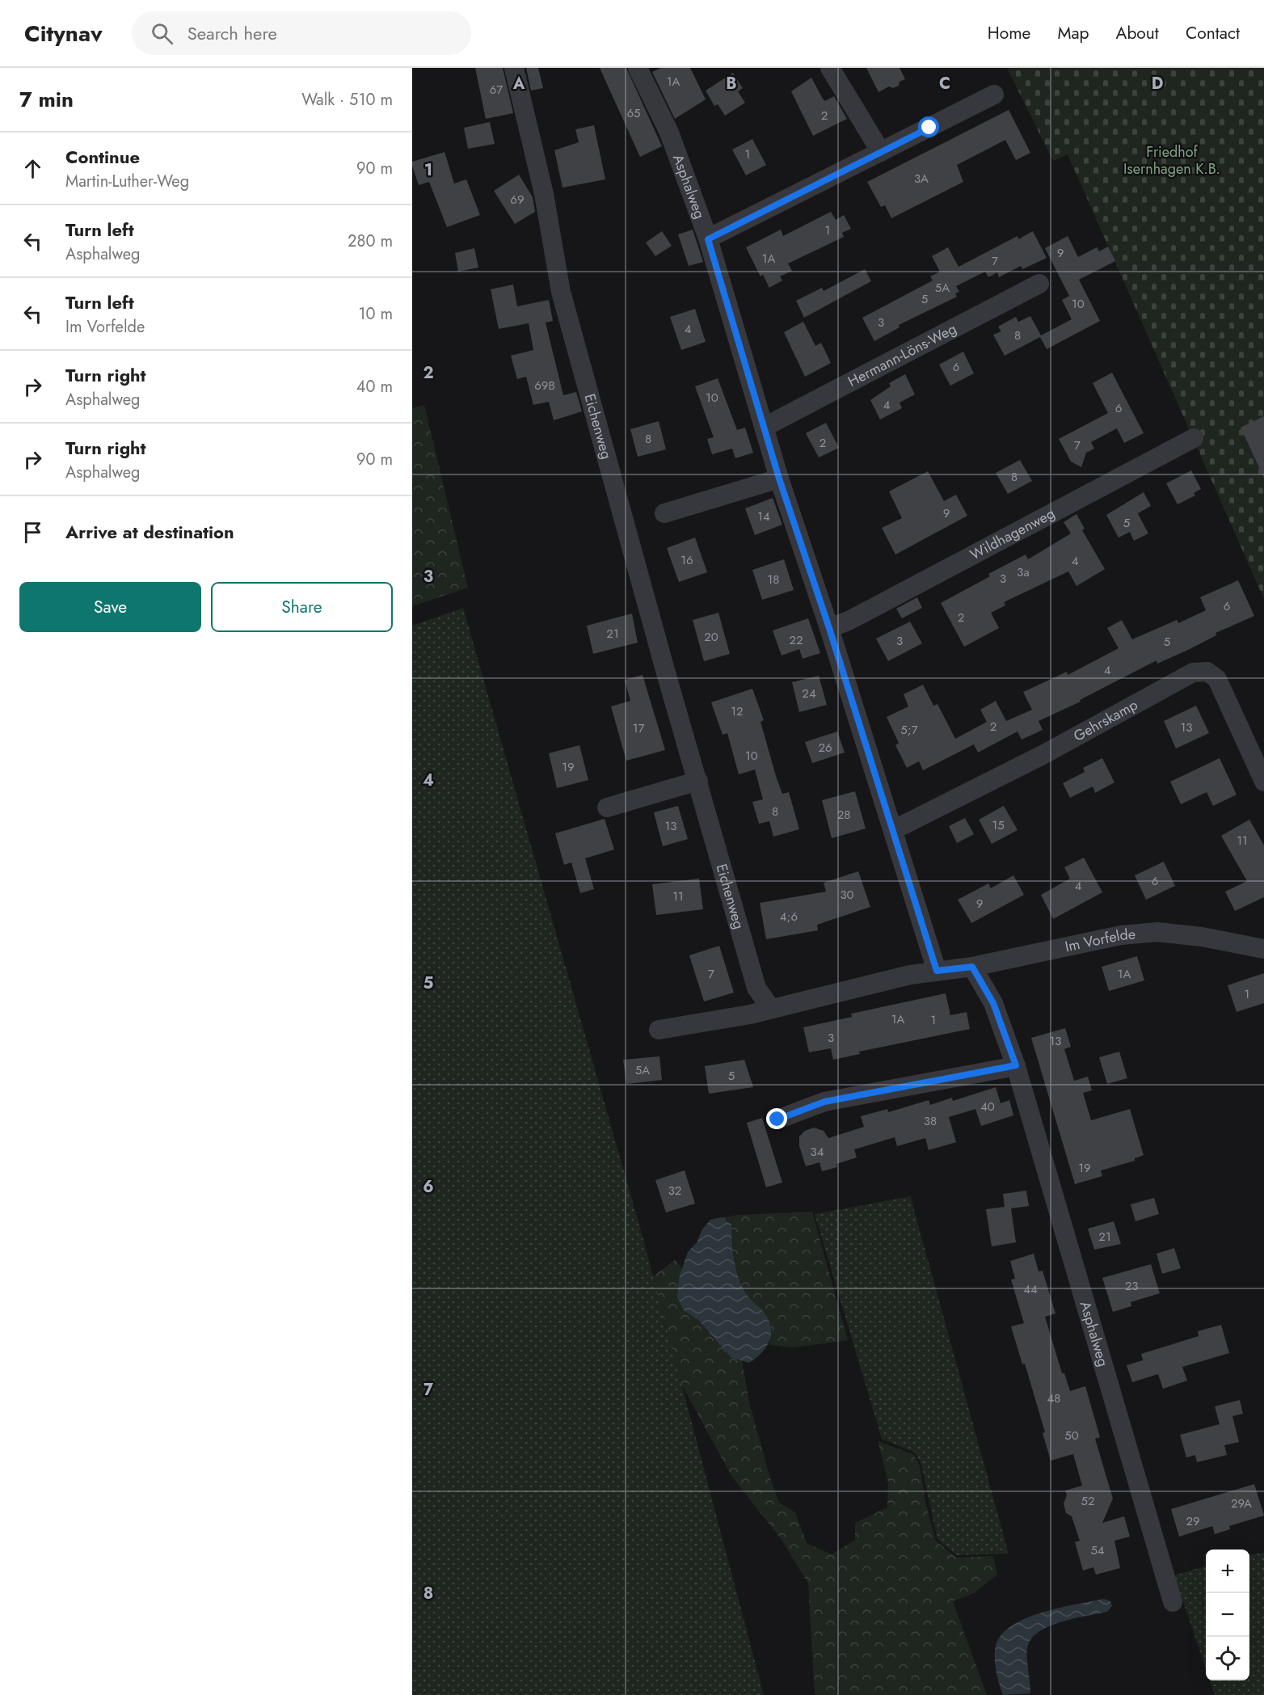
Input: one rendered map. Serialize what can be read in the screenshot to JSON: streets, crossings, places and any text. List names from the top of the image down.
{
  "streets": {
    "street": [
      "Asphalweg",
      "Hermann-Löns-Weg",
      "Eichenweg",
      "Wildhagenweg",
      "Gehrskamp",
      "Im Vorfelde"
    ]
  },
  "crossings": [
    ["Asphalweg", "Hermann-Löns-Weg"],
    ["Asphalweg", "Wildhagenweg"],
    ["Asphalweg", "Gehrskamp"],
    ["Asphalweg", "Im Vorfelde"]
  ],
  "parks": ["Friedhof Isernhagen K.B."],
  "house_numbers": [
    "1A",
    "67",
    "65",
    "2",
    "1",
    "3A",
    "69",
    "1",
    "9",
    "1A",
    "7",
    "5A",
    "5",
    "10",
    "3",
    "4",
    "8",
    "6",
    "69B",
    "10",
    "4",
    "6",
    "8",
    "2",
    "7",
    "8",
    "9",
    "14",
    "5",
    "16",
    "4",
    "3a",
    "3",
    "18",
    "6",
    "2",
    "21",
    "20",
    "22",
    "3",
    "5",
    "4",
    "24",
    "12",
    "2",
    "13",
    "17",
    "5;7",
    "26",
    "10",
    "19",
    "8",
    "28",
    "15",
    "13",
    "11",
    "6",
    "4",
    "30",
    "11",
    "9",
    "4;6",
    "7",
    "1A",
    "1",
    "1A",
    "1",
    "3",
    "13",
    "5A",
    "5",
    "40",
    "38",
    "34",
    "19",
    "32",
    "21",
    "23",
    "44",
    "48",
    "50",
    "52",
    "29A",
    "29",
    "54"
  ],
  "page": {
    "header": "Citynav",
    "search": "Search here",
    "nav": [
      "Home",
      "Map",
      "About",
      "Contact"
    ],
    "heading": ["7 min", "Walk · 510 m"],
    "list": [
      ["Continue", "Martin-Luther-Weg", "90 m"],
      ["Turn left", "Asphalweg", "280 m"],
      ["Turn left", "Im Vorfelde", "10 m"],
      ["Turn right", "Asphalweg", "40 m"],
      ["Turn right", "Asphalweg", "90 m"],
      "Arrive at destination"
    ],
    "buttons": ["Save", "Share"],
    "map_buttons": ["+", "−"]
  },
  "grid": {
    "columns": [
      "A",
      "B",
      "C",
      "D"
    ],
    "rows": [
      "1",
      "2",
      "3",
      "4",
      "5",
      "6",
      "7",
      "8"
    ]
  }
}
